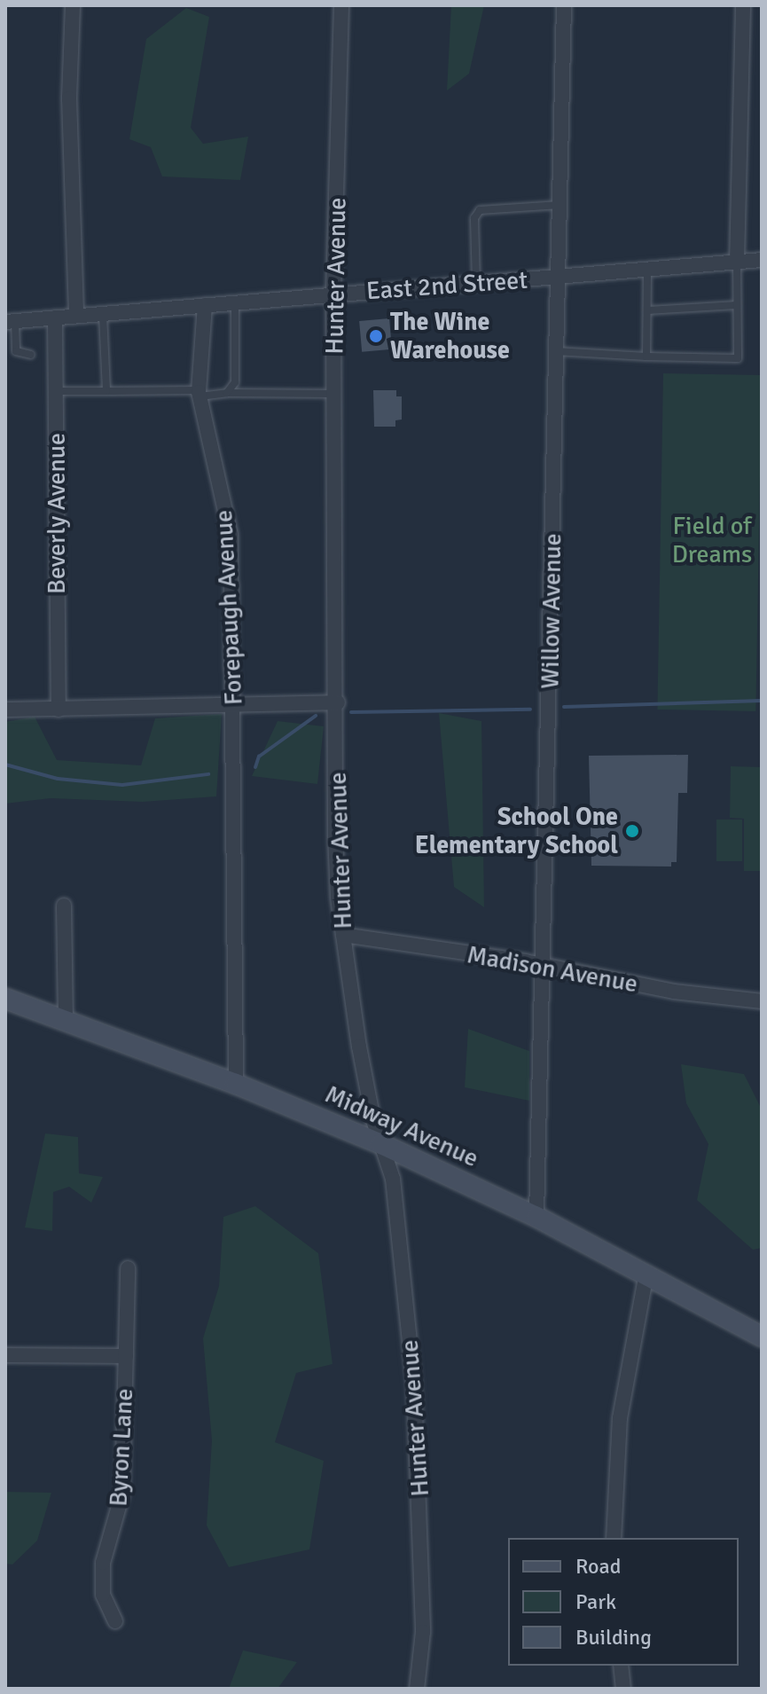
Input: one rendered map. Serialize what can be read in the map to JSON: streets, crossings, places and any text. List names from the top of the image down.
{
  "streets": {
    "street": [
      "Hunter Avenue",
      "East 2nd Street",
      "Beverly Avenue",
      "Forepaugh Avenue",
      "Willow Avenue",
      "Madison Avenue",
      "Midway Avenue",
      "Byron Lane"
    ]
  },
  "crossings": [
    ["Hunter Avenue", "East 2nd Street"],
    ["Hunter Avenue", "Madison Avenue"],
    ["Hunter Avenue", "Midway Avenue"],
    ["East 2nd Street", "Beverly Avenue"],
    ["East 2nd Street", "Forepaugh Avenue"],
    ["East 2nd Street", "Willow Avenue"],
    ["Forepaugh Avenue", "Midway Avenue"],
    ["Willow Avenue", "Madison Avenue"],
    ["Willow Avenue", "Midway Avenue"]
  ],
  "parks": ["Field of Dreams"],
  "places": ["The Wine Warehouse", "School One Elementary School"],
  "legend": ["Road", "Park", "Building"]
}
